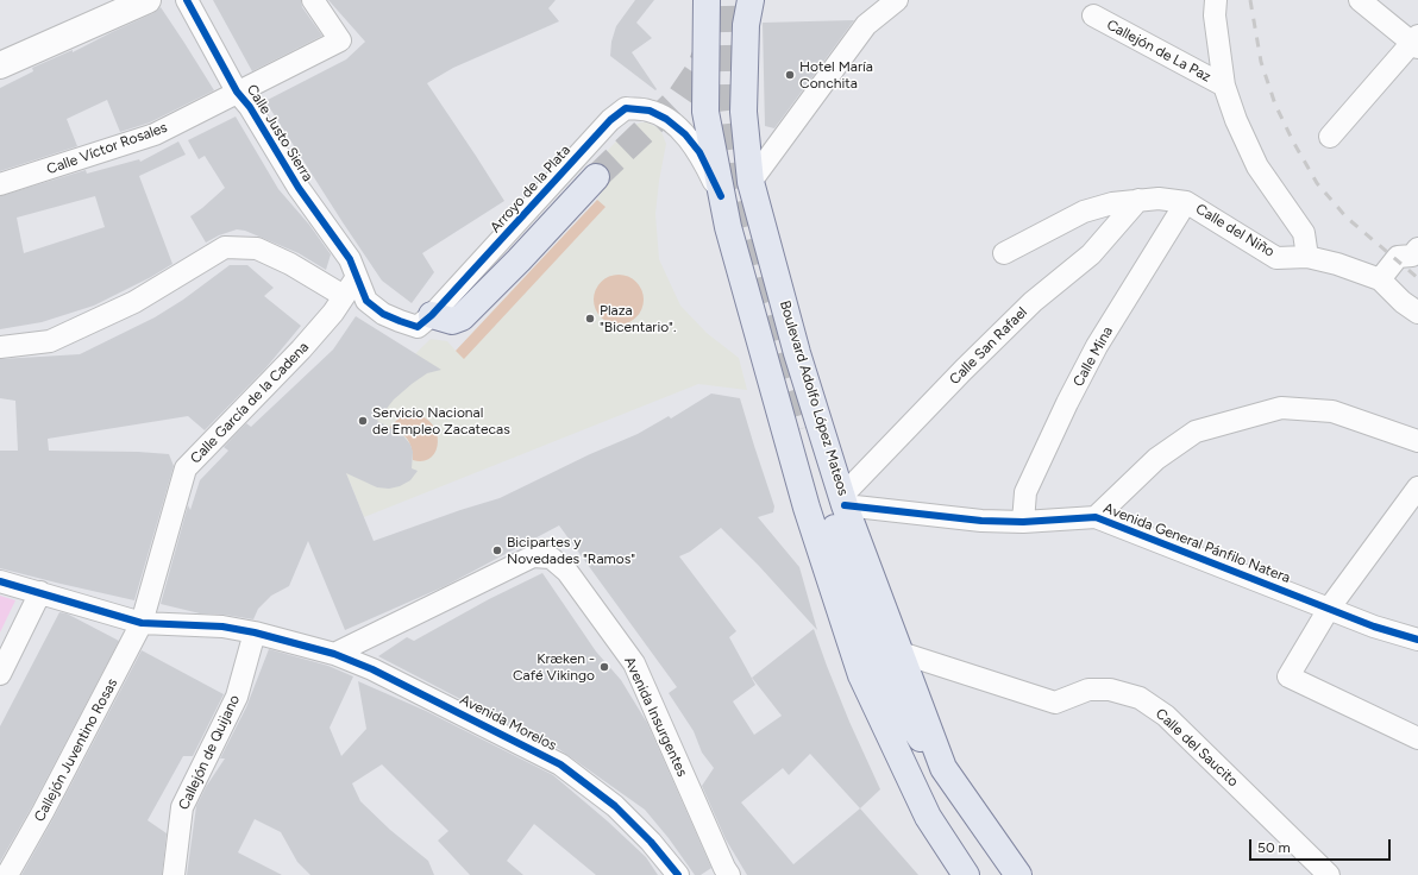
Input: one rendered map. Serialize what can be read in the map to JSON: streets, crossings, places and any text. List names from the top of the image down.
{
  "streets": {
    "main road": ["Boulevard Adolfo López Mateos"],
    "street": [
      "Callejón de La Paz",
      "Calle Justo Sierra",
      "Calle Víctor Rosales",
      "Arroyo de la Plata",
      "Calle del Niño",
      "Calle San Rafael",
      "Calle Mina",
      "Calle García de la Cadena",
      "Avenida General Pánfilo Natera",
      "Avenida Insurgentes",
      "Avenida Morelos",
      "Calle del Saucito",
      "Callejón Juventino Rosas",
      "Callejón de Quijano"
    ]
  },
  "crossings": [
    ["Calle Justo Sierra", "Calle Víctor Rosales"],
    ["Calle Justo Sierra", "Arroyo de la Plata"],
    ["Calle Justo Sierra", "Calle García de la Cadena"],
    ["Arroyo de la Plata", "Calle García de la Cadena"],
    ["Calle del Niño", "Calle San Rafael"],
    ["Calle del Niño", "Calle Mina"],
    ["Calle San Rafael", "Boulevard Adolfo López Mateos"],
    ["Calle San Rafael", "Avenida General Pánfilo Natera"],
    ["Calle Mina", "Avenida General Pánfilo Natera"],
    ["Boulevard Adolfo López Mateos", "Avenida General Pánfilo Natera"],
    ["Boulevard Adolfo López Mateos", "Calle del Saucito"],
    ["Calle García de la Cadena", "Avenida Morelos"],
    ["Calle García de la Cadena", "Callejón Juventino Rosas"],
    ["Avenida Insurgentes", "Avenida Morelos"],
    ["Avenida Morelos", "Callejón Juventino Rosas"],
    ["Avenida Morelos", "Callejón de Quijano"]
  ],
  "places": [
    "Hotel María Conchita",
    "Plaza \"Bicentario\".",
    "Servicio Nacional de Empleo Zacatecas",
    "Bicipartes y Novedades \"Ramos\"",
    "Kræken - Café Vikingo"
  ],
  "scale_bar": "50 m"
}
